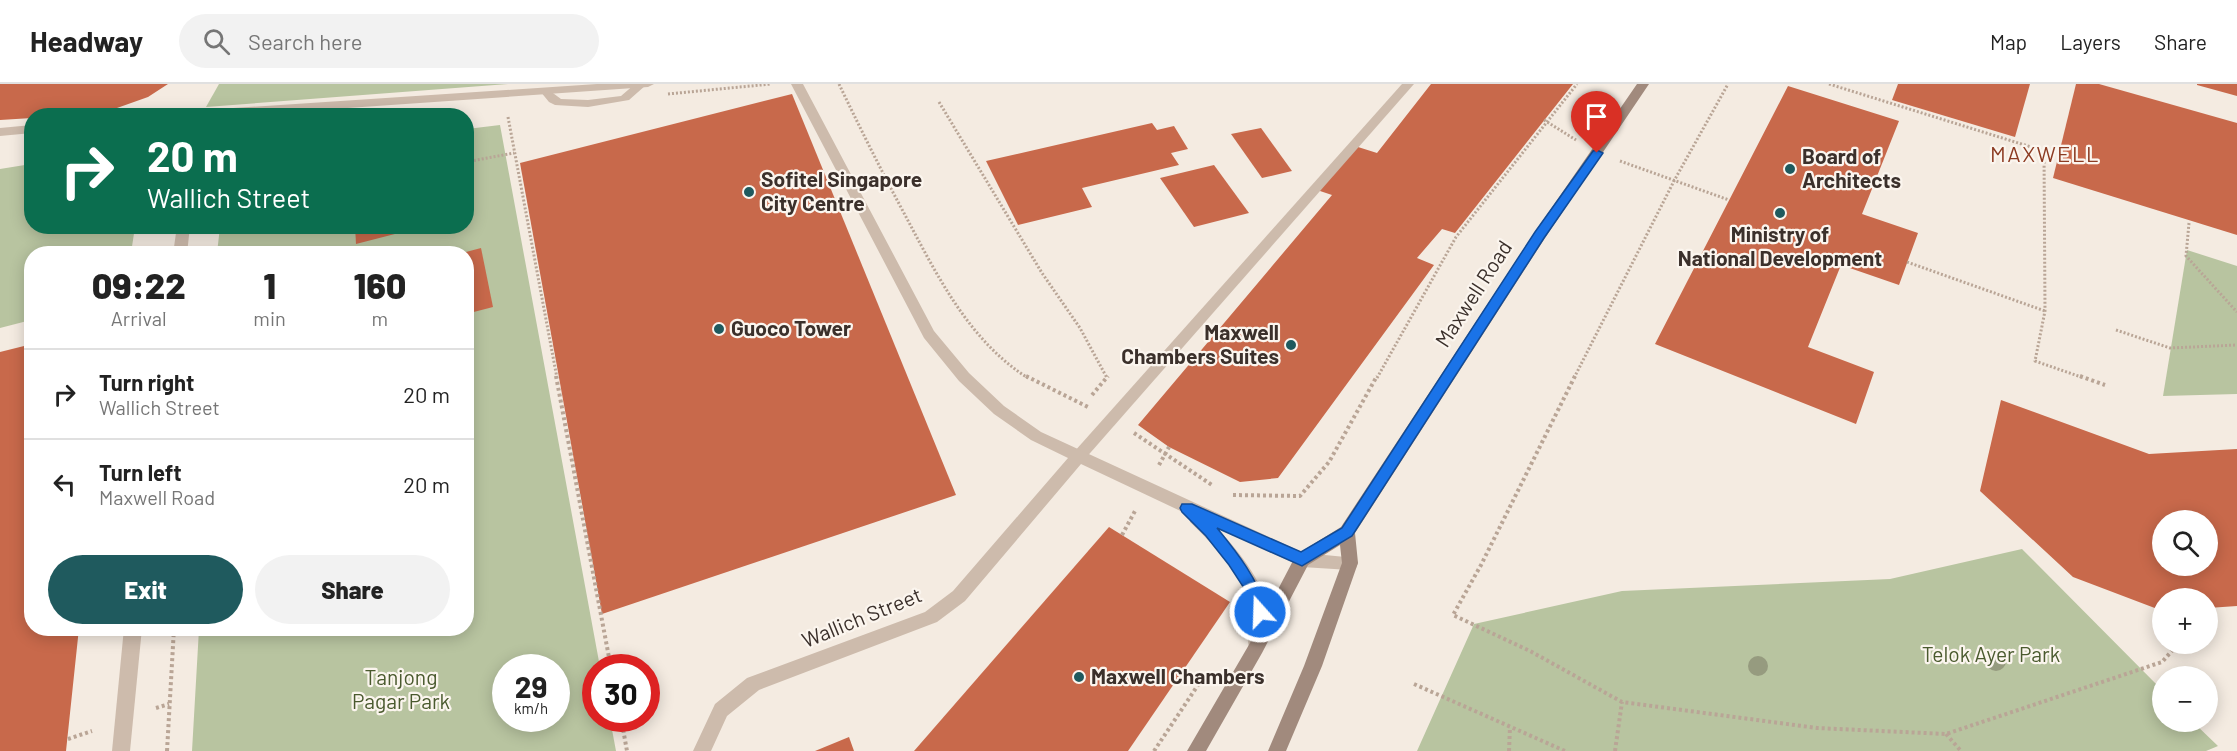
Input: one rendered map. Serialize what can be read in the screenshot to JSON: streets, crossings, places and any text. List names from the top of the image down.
{
  "streets": {
    "main road": ["Maxwell Road"],
    "street": ["Wallich Street"]
  },
  "districts": ["MAXWELL"],
  "parks": ["Telok Ayer Park", "Tanjong Pagar Park"],
  "places": [
    "Board of Architects",
    "Sofitel Singapore City Centre",
    "Ministry of National Development",
    "Guoco Tower",
    "Maxwell Chambers Suites",
    "Maxwell Chambers"
  ],
  "page": {
    "header": "Headway",
    "search": "Search here",
    "nav": ["Map", "Layers", "Share"],
    "turn": ["20 m", "Wallich Street"],
    "eta": [
      "09:22",
      "Arrival",
      "1",
      "min",
      "160",
      "m"
    ],
    "list": [
      {
        "name": "Turn right",
        "note": "Wallich Street",
        "value": "20 m"
      },
      {
        "name": "Turn left",
        "note": "Maxwell Road",
        "value": "20 m"
      }
    ],
    "map_buttons": ["+", "−"],
    "buttons": ["Exit", "Share"],
    "speed": "29 km/h",
    "limit": "30"
  }
}
